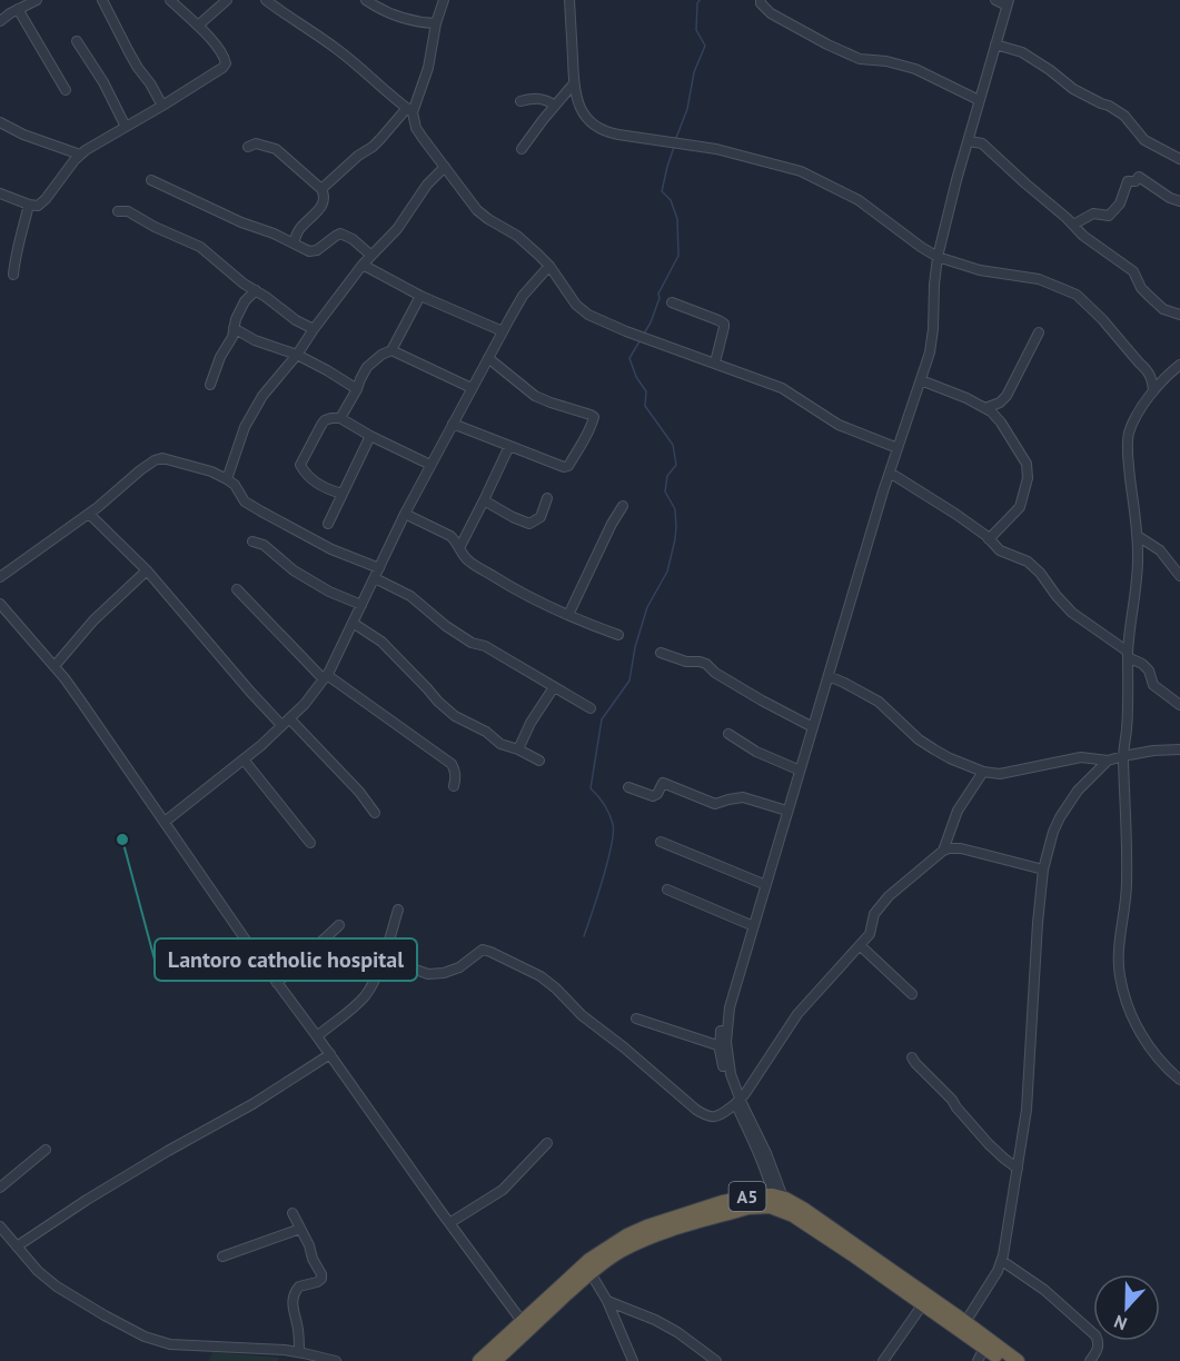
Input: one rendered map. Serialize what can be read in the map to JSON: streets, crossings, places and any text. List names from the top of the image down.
{
  "streets": {
    "highway": ["A5"]
  },
  "places": ["Lantoro catholic hospital"],
  "north": "bottom"
}
